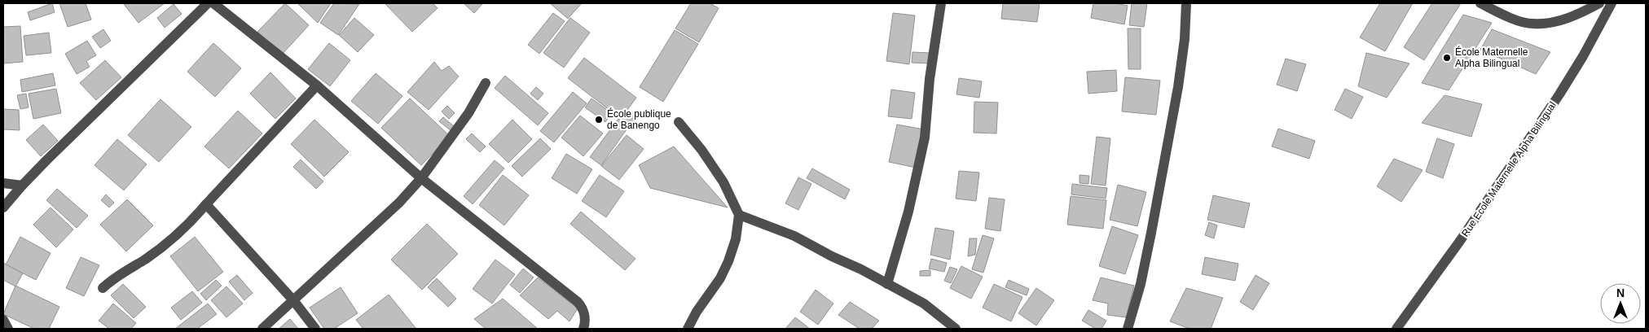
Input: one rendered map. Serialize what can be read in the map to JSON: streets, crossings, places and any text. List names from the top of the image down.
{
  "streets": {
    "street": ["Rue Ecole Maternelle Alpha Bilingual"]
  },
  "places": ["École Maternelle Alpha Bilingual", "École publique de Banengo"],
  "north": "top"
}
